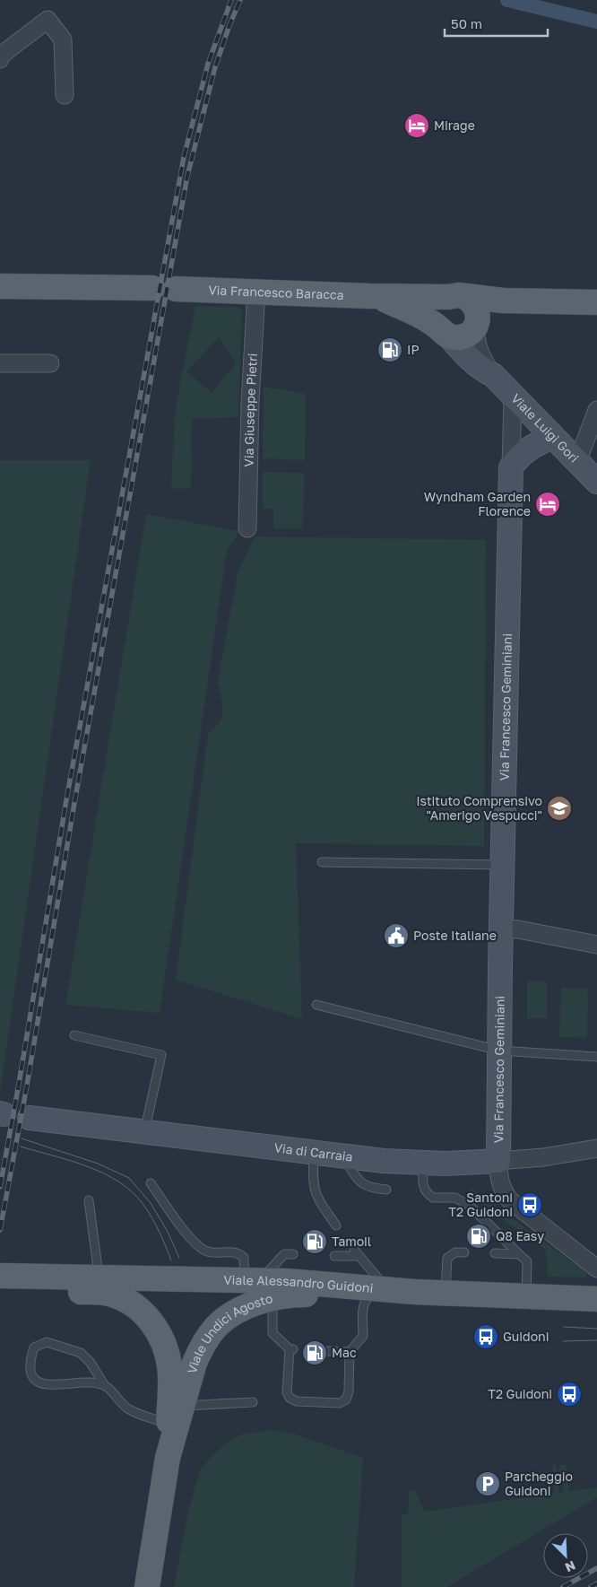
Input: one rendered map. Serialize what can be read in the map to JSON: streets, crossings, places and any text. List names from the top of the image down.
{
  "streets": {
    "main road": ["Via Francesco Baracca", "Viale Alessandro Guidoni", "Viale Undici Agosto"],
    "street": [
      "Via Giuseppe Pietri",
      "Viale Luigi Gori",
      "Via Francesco Geminiani",
      "Via di Carraia"
    ]
  },
  "crossings": [
    ["Via Francesco Baracca", "Via Giuseppe Pietri"],
    ["Via Francesco Baracca", "Viale Luigi Gori"],
    ["Viale Luigi Gori", "Via Francesco Geminiani"],
    ["Via Francesco Geminiani", "Via di Carraia"],
    ["Viale Alessandro Guidoni", "Viale Undici Agosto"]
  ],
  "places": {
    "hotel": ["Mirage", "Wyndham Garden Florence"],
    "fuel station": [
      "IP",
      "Q8 Easy",
      "Tamoil",
      "Mac"
    ],
    "school or university": ["Istituto Comprensivo \"Amerigo Vespucci\""],
    "public building": ["Poste Italiane"],
    "bus stop": ["Santoni T2 Guidoni", "Guidoni", "T2 Guidoni"],
    "parking": ["Parcheggio Guidoni"]
  },
  "scale_bar": "50 m",
  "north": "bottom right"
}
